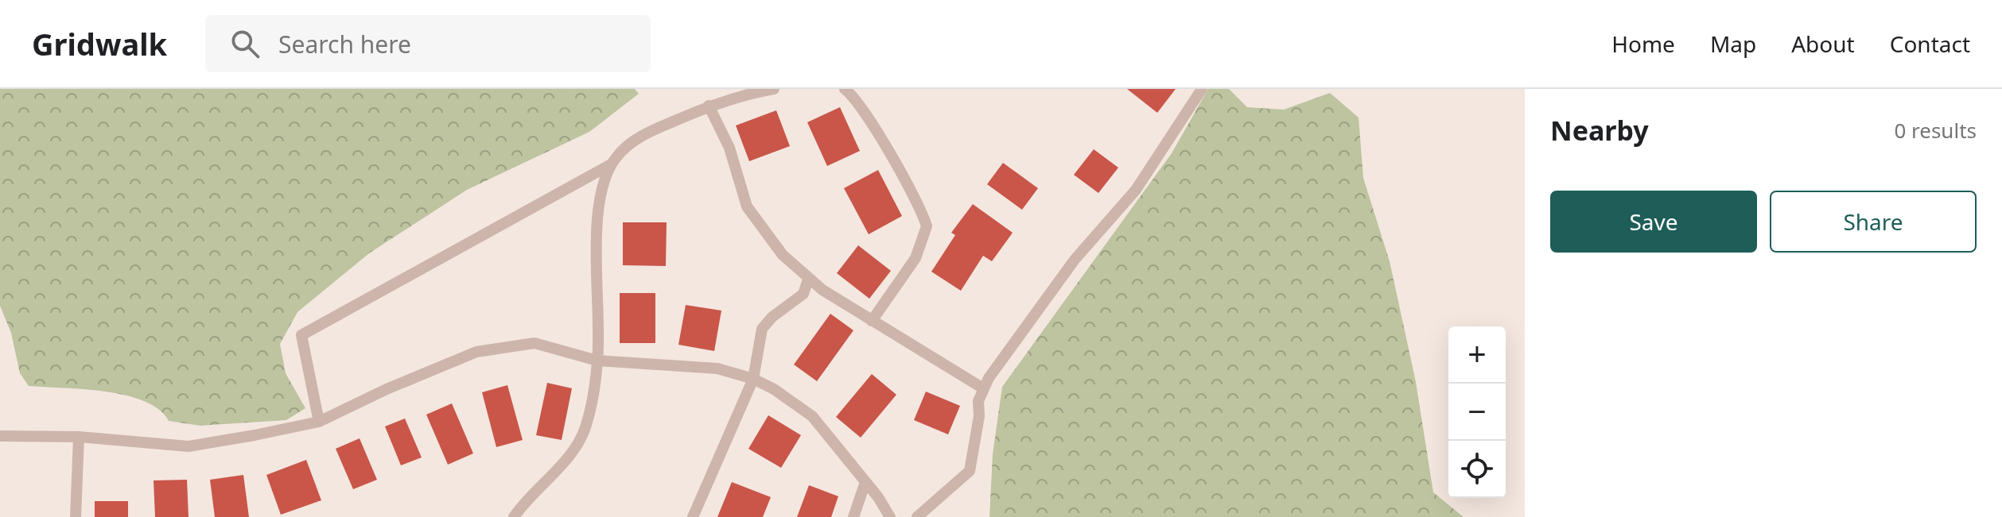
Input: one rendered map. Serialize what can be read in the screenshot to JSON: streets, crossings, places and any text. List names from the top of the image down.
{
  "page": {
    "header": "Gridwalk",
    "search": "Search here",
    "nav": [
      "Home",
      "Map",
      "About",
      "Contact"
    ],
    "heading": ["Nearby", "0 results"],
    "buttons": ["Save", "Share"],
    "map_buttons": ["+", "−"]
  }
}
